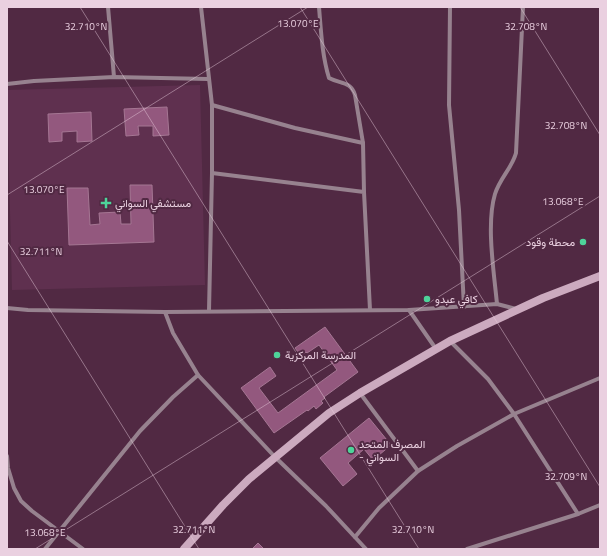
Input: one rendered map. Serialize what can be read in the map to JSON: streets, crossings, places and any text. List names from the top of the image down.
{
  "places": {
    "health": ["مستشفي السواني"],
    "other": [
      "محطة وقود",
      "كافي عبدو",
      "المدرسة المركزية",
      "المصرف المتحد - السواني"
    ]
  },
  "coordinates": [
    "13.070°E",
    "32.708°N",
    "32.710°N",
    "13.068°E",
    "32.711°N",
    "32.709°N"
  ]
}
